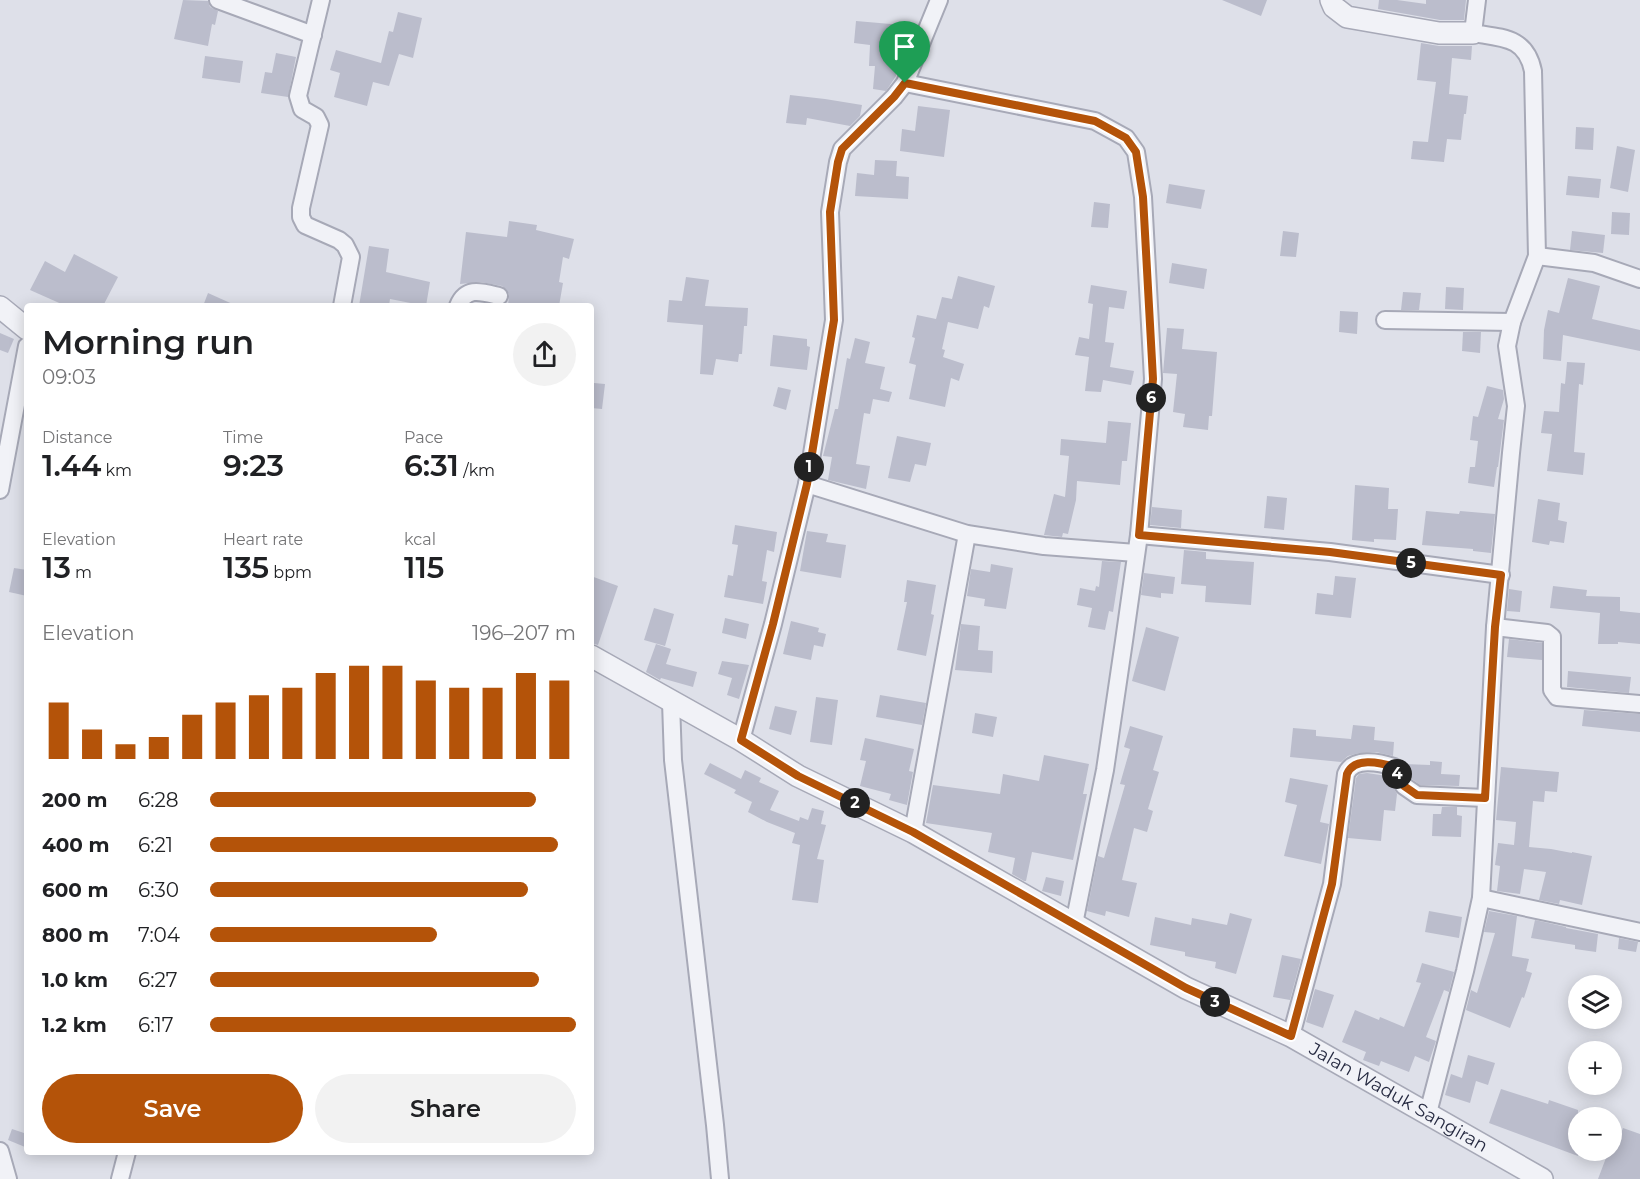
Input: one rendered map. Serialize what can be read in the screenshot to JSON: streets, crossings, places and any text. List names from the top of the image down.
{
  "streets": {
    "street": ["Jalan Waduk Sangiran"]
  },
  "page": {
    "heading": ["Morning run", "09:03"],
    "pins": [
      "6",
      "1",
      "5",
      "4",
      "2",
      "3"
    ],
    "stats": [
      ["Distance", "1.44 km"],
      ["Time", "9:23"],
      ["Pace", "6:31 /km"],
      ["Elevation", "13 m"],
      ["Heart rate", "135 bpm"],
      ["kcal", "115"]
    ],
    "chart": ["Elevation", "196–207 m"],
    "list": [
      {
        "name": "200 m",
        "note": "6:28"
      },
      {
        "name": "400 m",
        "note": "6:21"
      },
      {
        "name": "600 m",
        "note": "6:30"
      },
      {
        "name": "800 m",
        "note": "7:04"
      },
      {
        "name": "1.0 km",
        "note": "6:27"
      },
      {
        "name": "1.2 km",
        "note": "6:17"
      }
    ],
    "map_buttons": ["+", "−"],
    "buttons": ["Save", "Share"]
  }
}
